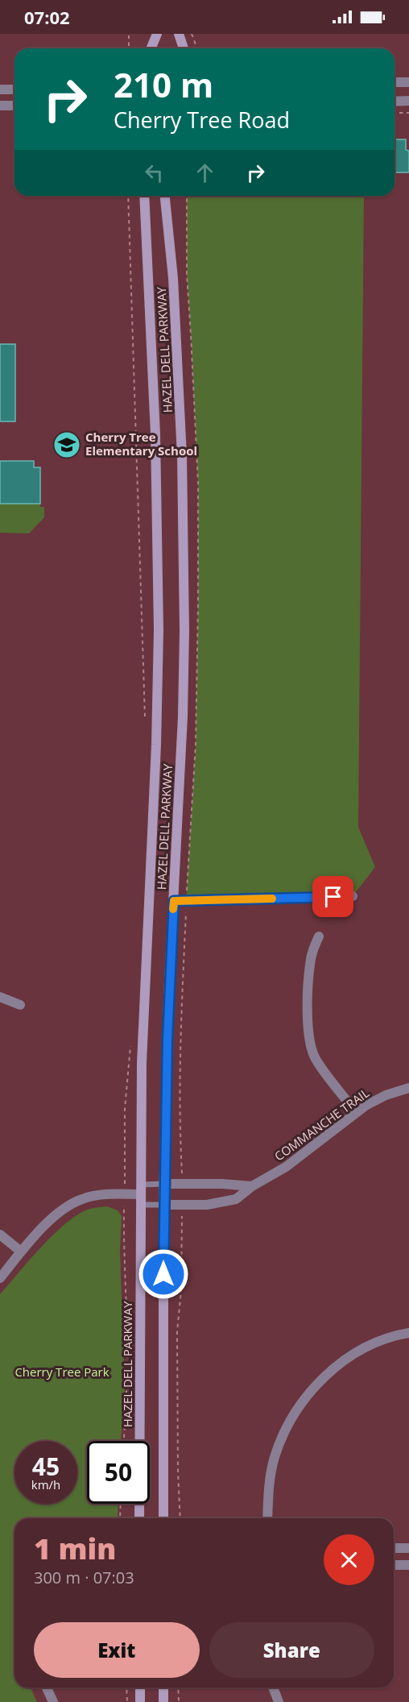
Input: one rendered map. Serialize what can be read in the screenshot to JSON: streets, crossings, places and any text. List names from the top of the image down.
{
  "streets": {
    "main road": ["HAZEL DELL PARKWAY"],
    "street": ["COMMANCHE TRAIL"]
  },
  "crossings": [
    ["HAZEL DELL PARKWAY", "COMMANCHE TRAIL"]
  ],
  "parks": ["Cherry Tree Park"],
  "places": {
    "school or university": ["Cherry Tree Elementary School"]
  },
  "page": {
    "status": "07:02",
    "turn": ["210 m", "Cherry Tree Road"],
    "speed": "45 km/h",
    "limit": "50",
    "heading": ["1 min", "300 m · 07:03"],
    "buttons": ["Exit", "Share"]
  }
}
